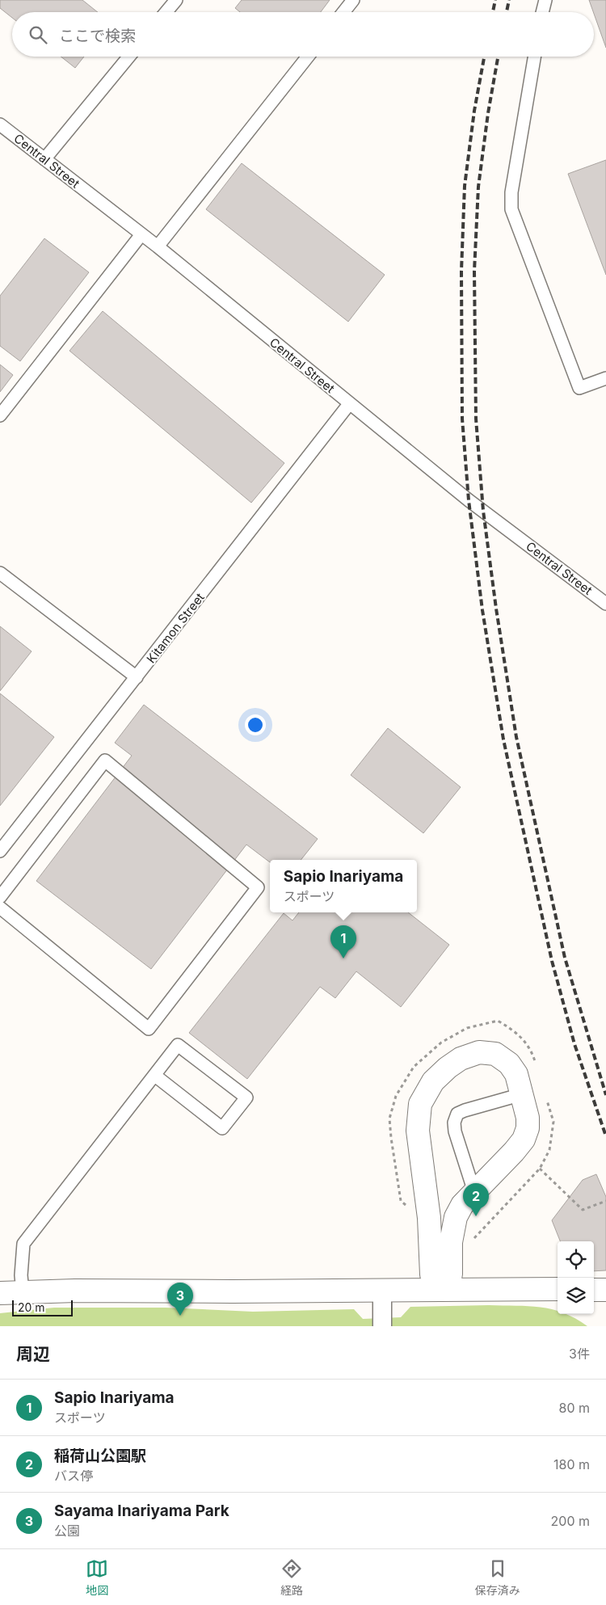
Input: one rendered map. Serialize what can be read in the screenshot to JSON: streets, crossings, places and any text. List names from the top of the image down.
{
  "streets": {
    "lane": ["Central Street", "Kitamon Street"]
  },
  "crossings": [
    ["Central Street", "Kitamon Street"]
  ],
  "scale_bar": "20 m",
  "page": {
    "search": "ここで検索",
    "popup": ["Sapio Inariyama", "スポーツ"],
    "pins": ["1", "2", "3"],
    "scale": "20 m",
    "heading": ["周辺", "3件"],
    "list": [
      {
        "mark": "1",
        "name": "Sapio Inariyama",
        "note": "スポーツ",
        "value": "80 m"
      },
      {
        "mark": "2",
        "name": "稲荷山公園駅",
        "note": "バス停",
        "value": "180 m"
      },
      {
        "mark": "3",
        "name": "Sayama Inariyama Park",
        "note": "公園",
        "value": "200 m"
      }
    ],
    "nav": ["地図", "経路", "保存済み"]
  }
}
